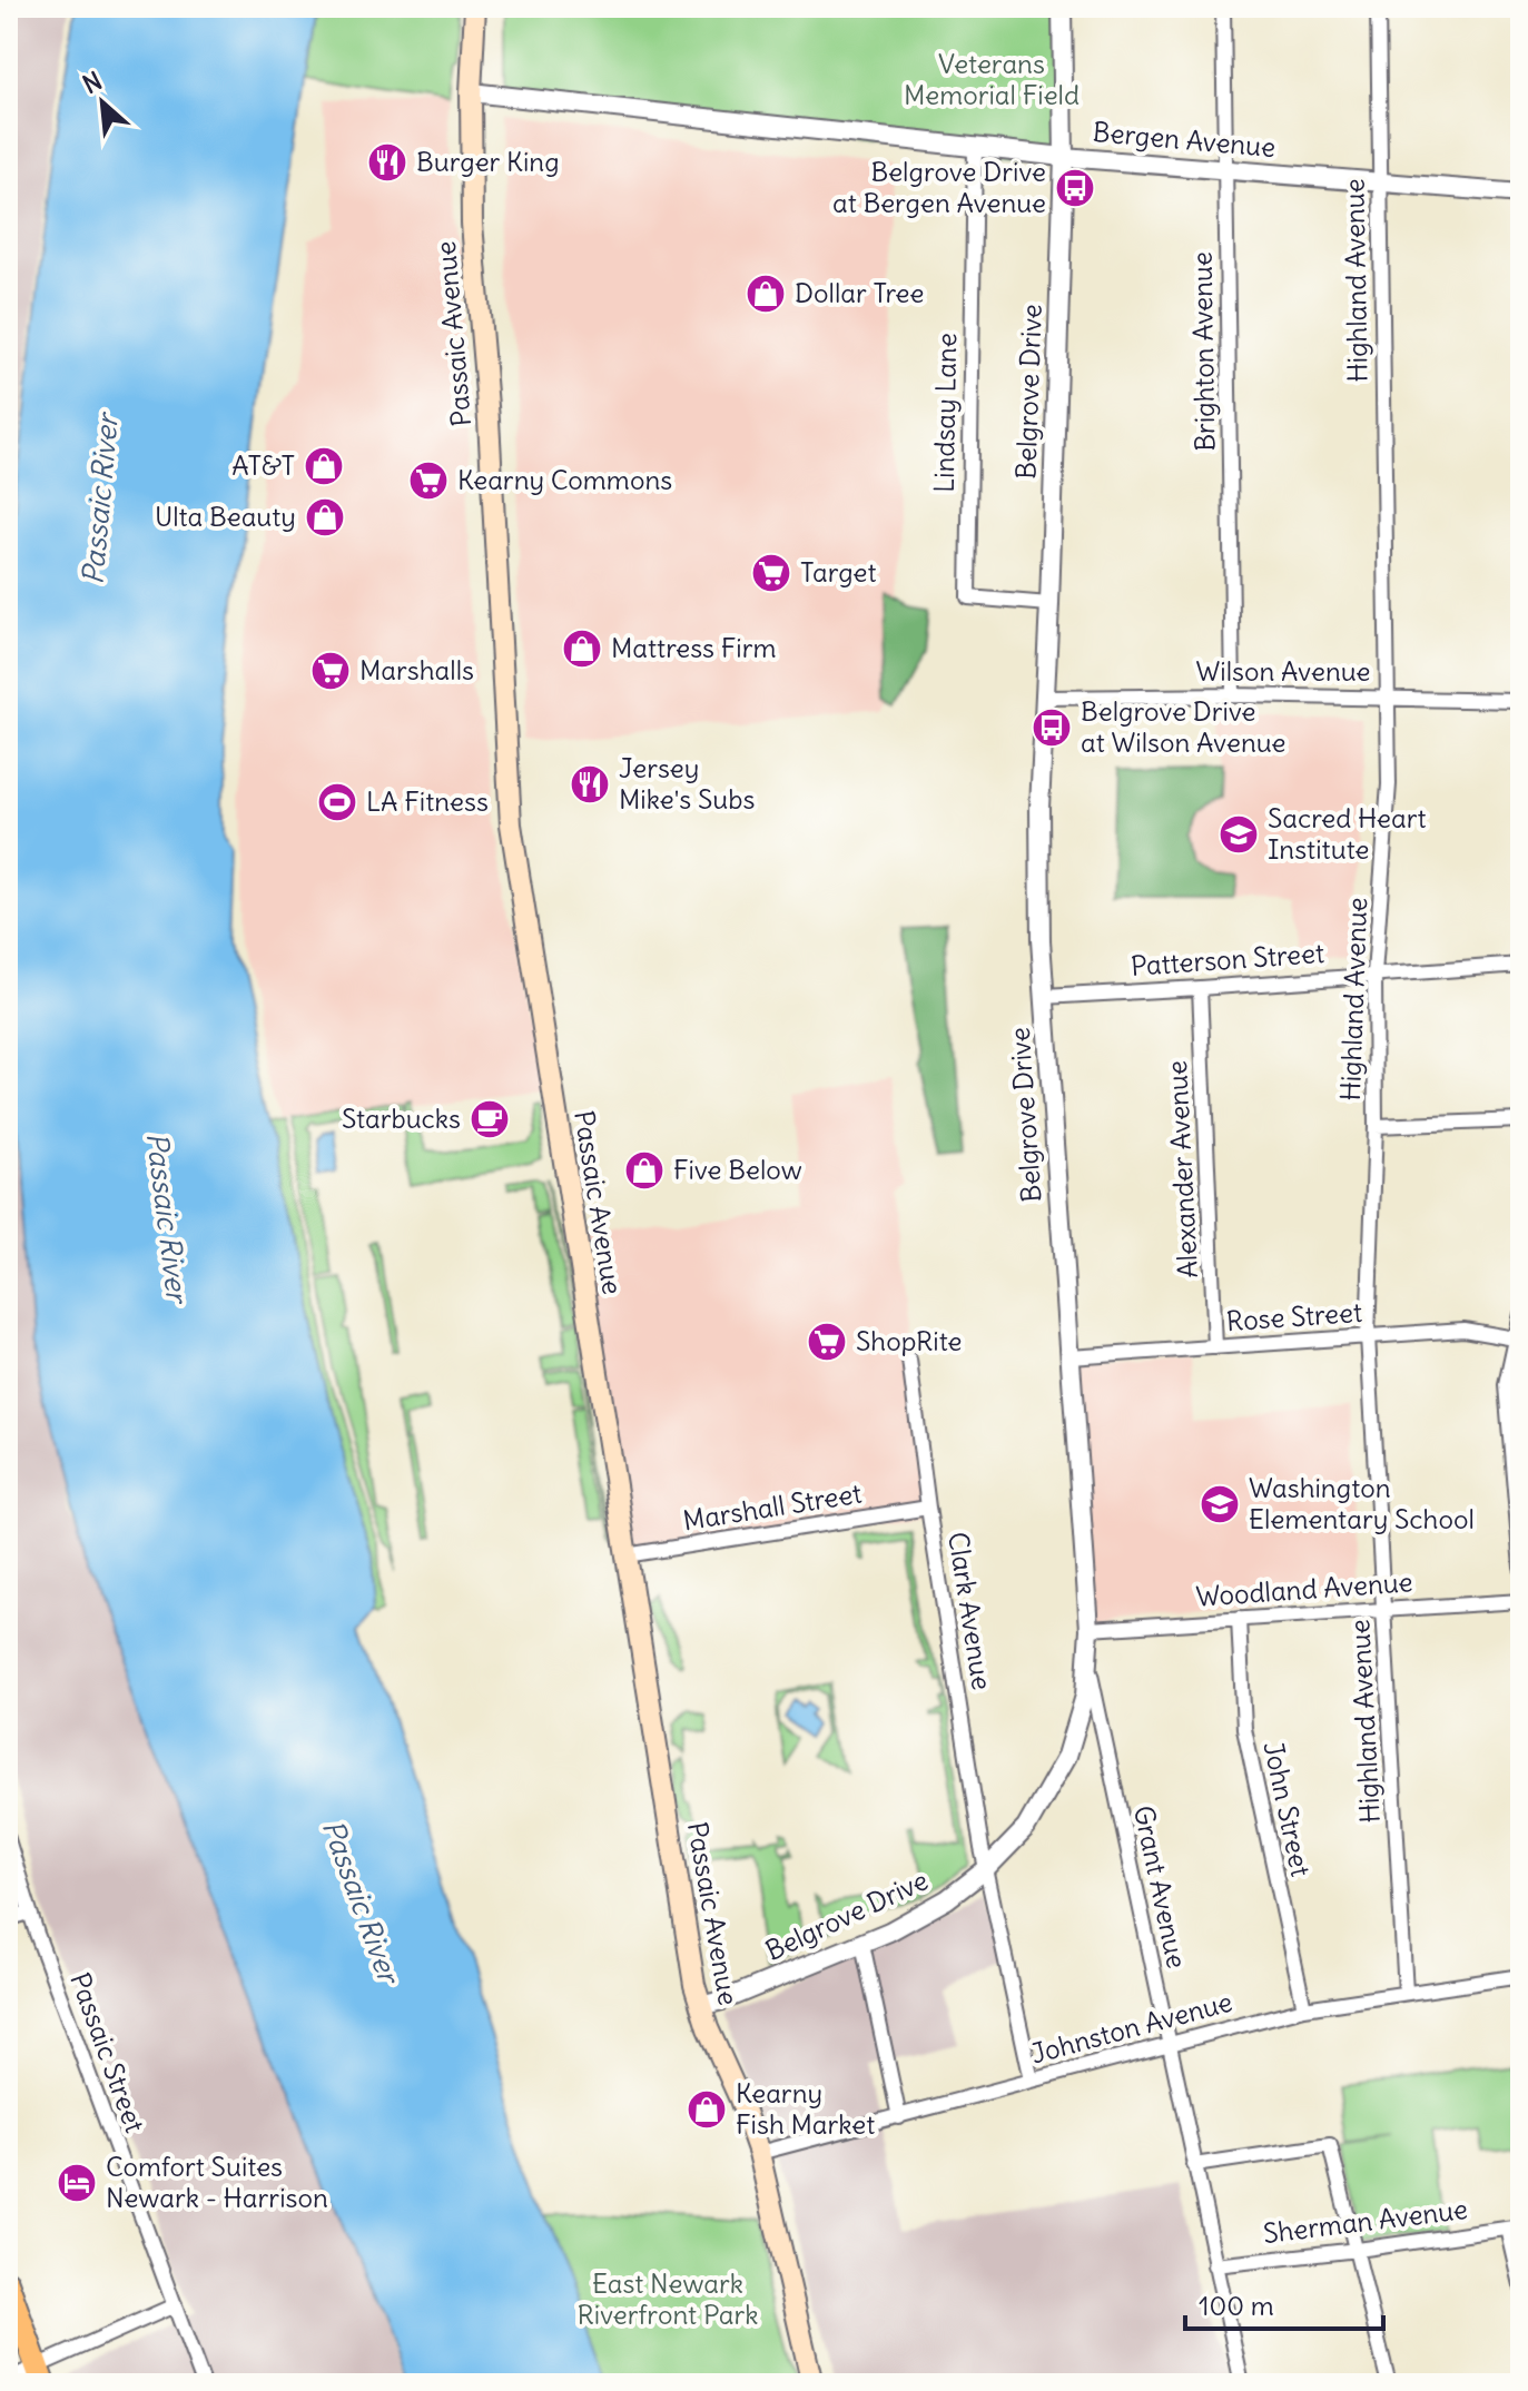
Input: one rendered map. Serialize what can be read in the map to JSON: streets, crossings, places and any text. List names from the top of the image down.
{
  "streets": {
    "main road": ["Passaic Avenue"],
    "street": [
      "Bergen Avenue",
      "Highland Avenue",
      "Brighton Avenue",
      "Belgrove Drive",
      "Lindsay Lane",
      "Wilson Avenue",
      "Patterson Street",
      "Alexander Avenue",
      "Rose Street",
      "Marshall Street",
      "Woodland Avenue",
      "Clark Avenue",
      "John Street",
      "Grant Avenue",
      "Johnston Avenue",
      "Passaic Street",
      "Sherman Avenue"
    ]
  },
  "crossings": [
    ["Bergen Avenue", "Highland Avenue"],
    ["Bergen Avenue", "Passaic Avenue"],
    ["Bergen Avenue", "Brighton Avenue"],
    ["Bergen Avenue", "Belgrove Drive"],
    ["Bergen Avenue", "Lindsay Lane"],
    ["Highland Avenue", "Wilson Avenue"],
    ["Highland Avenue", "Patterson Street"],
    ["Highland Avenue", "Rose Street"],
    ["Highland Avenue", "Woodland Avenue"],
    ["Highland Avenue", "Johnston Avenue"],
    ["Passaic Avenue", "Belgrove Drive"],
    ["Passaic Avenue", "Marshall Street"],
    ["Passaic Avenue", "Johnston Avenue"],
    ["Brighton Avenue", "Wilson Avenue"],
    ["Belgrove Drive", "Lindsay Lane"],
    ["Belgrove Drive", "Wilson Avenue"],
    ["Belgrove Drive", "Patterson Street"],
    ["Belgrove Drive", "Rose Street"],
    ["Belgrove Drive", "Woodland Avenue"],
    ["Belgrove Drive", "Clark Avenue"],
    ["Belgrove Drive", "Grant Avenue"],
    ["Patterson Street", "Alexander Avenue"],
    ["Alexander Avenue", "Rose Street"],
    ["Marshall Street", "Clark Avenue"],
    ["Woodland Avenue", "John Street"],
    ["Clark Avenue", "Johnston Avenue"],
    ["John Street", "Johnston Avenue"],
    ["Grant Avenue", "Johnston Avenue"],
    ["Grant Avenue", "Sherman Avenue"]
  ],
  "water": ["Passaic River"],
  "parks": ["Veterans Memorial Field", "East Newark Riverfront Park"],
  "places": {
    "restaurant": ["Burger King", "Jersey Mike's Subs"],
    "bus stop": ["Belgrove Drive at Bergen Avenue", "Belgrove Drive at Wilson Avenue"],
    "shop": [
      "Dollar Tree",
      "AT&T",
      "Ulta Beauty",
      "Mattress Firm",
      "Five Below",
      "Kearny Fish Market"
    ],
    "supermarket": [
      "Kearny Commons",
      "Target",
      "Marshalls",
      "ShopRite"
    ],
    "sports": ["LA Fitness"],
    "school or university": ["Sacred Heart Institute", "Washington Elementary School"],
    "cafe": ["Starbucks"],
    "hotel": ["Comfort Suites Newark - Harrison"]
  },
  "scale_bar": "100 m",
  "north": "top left"
}
